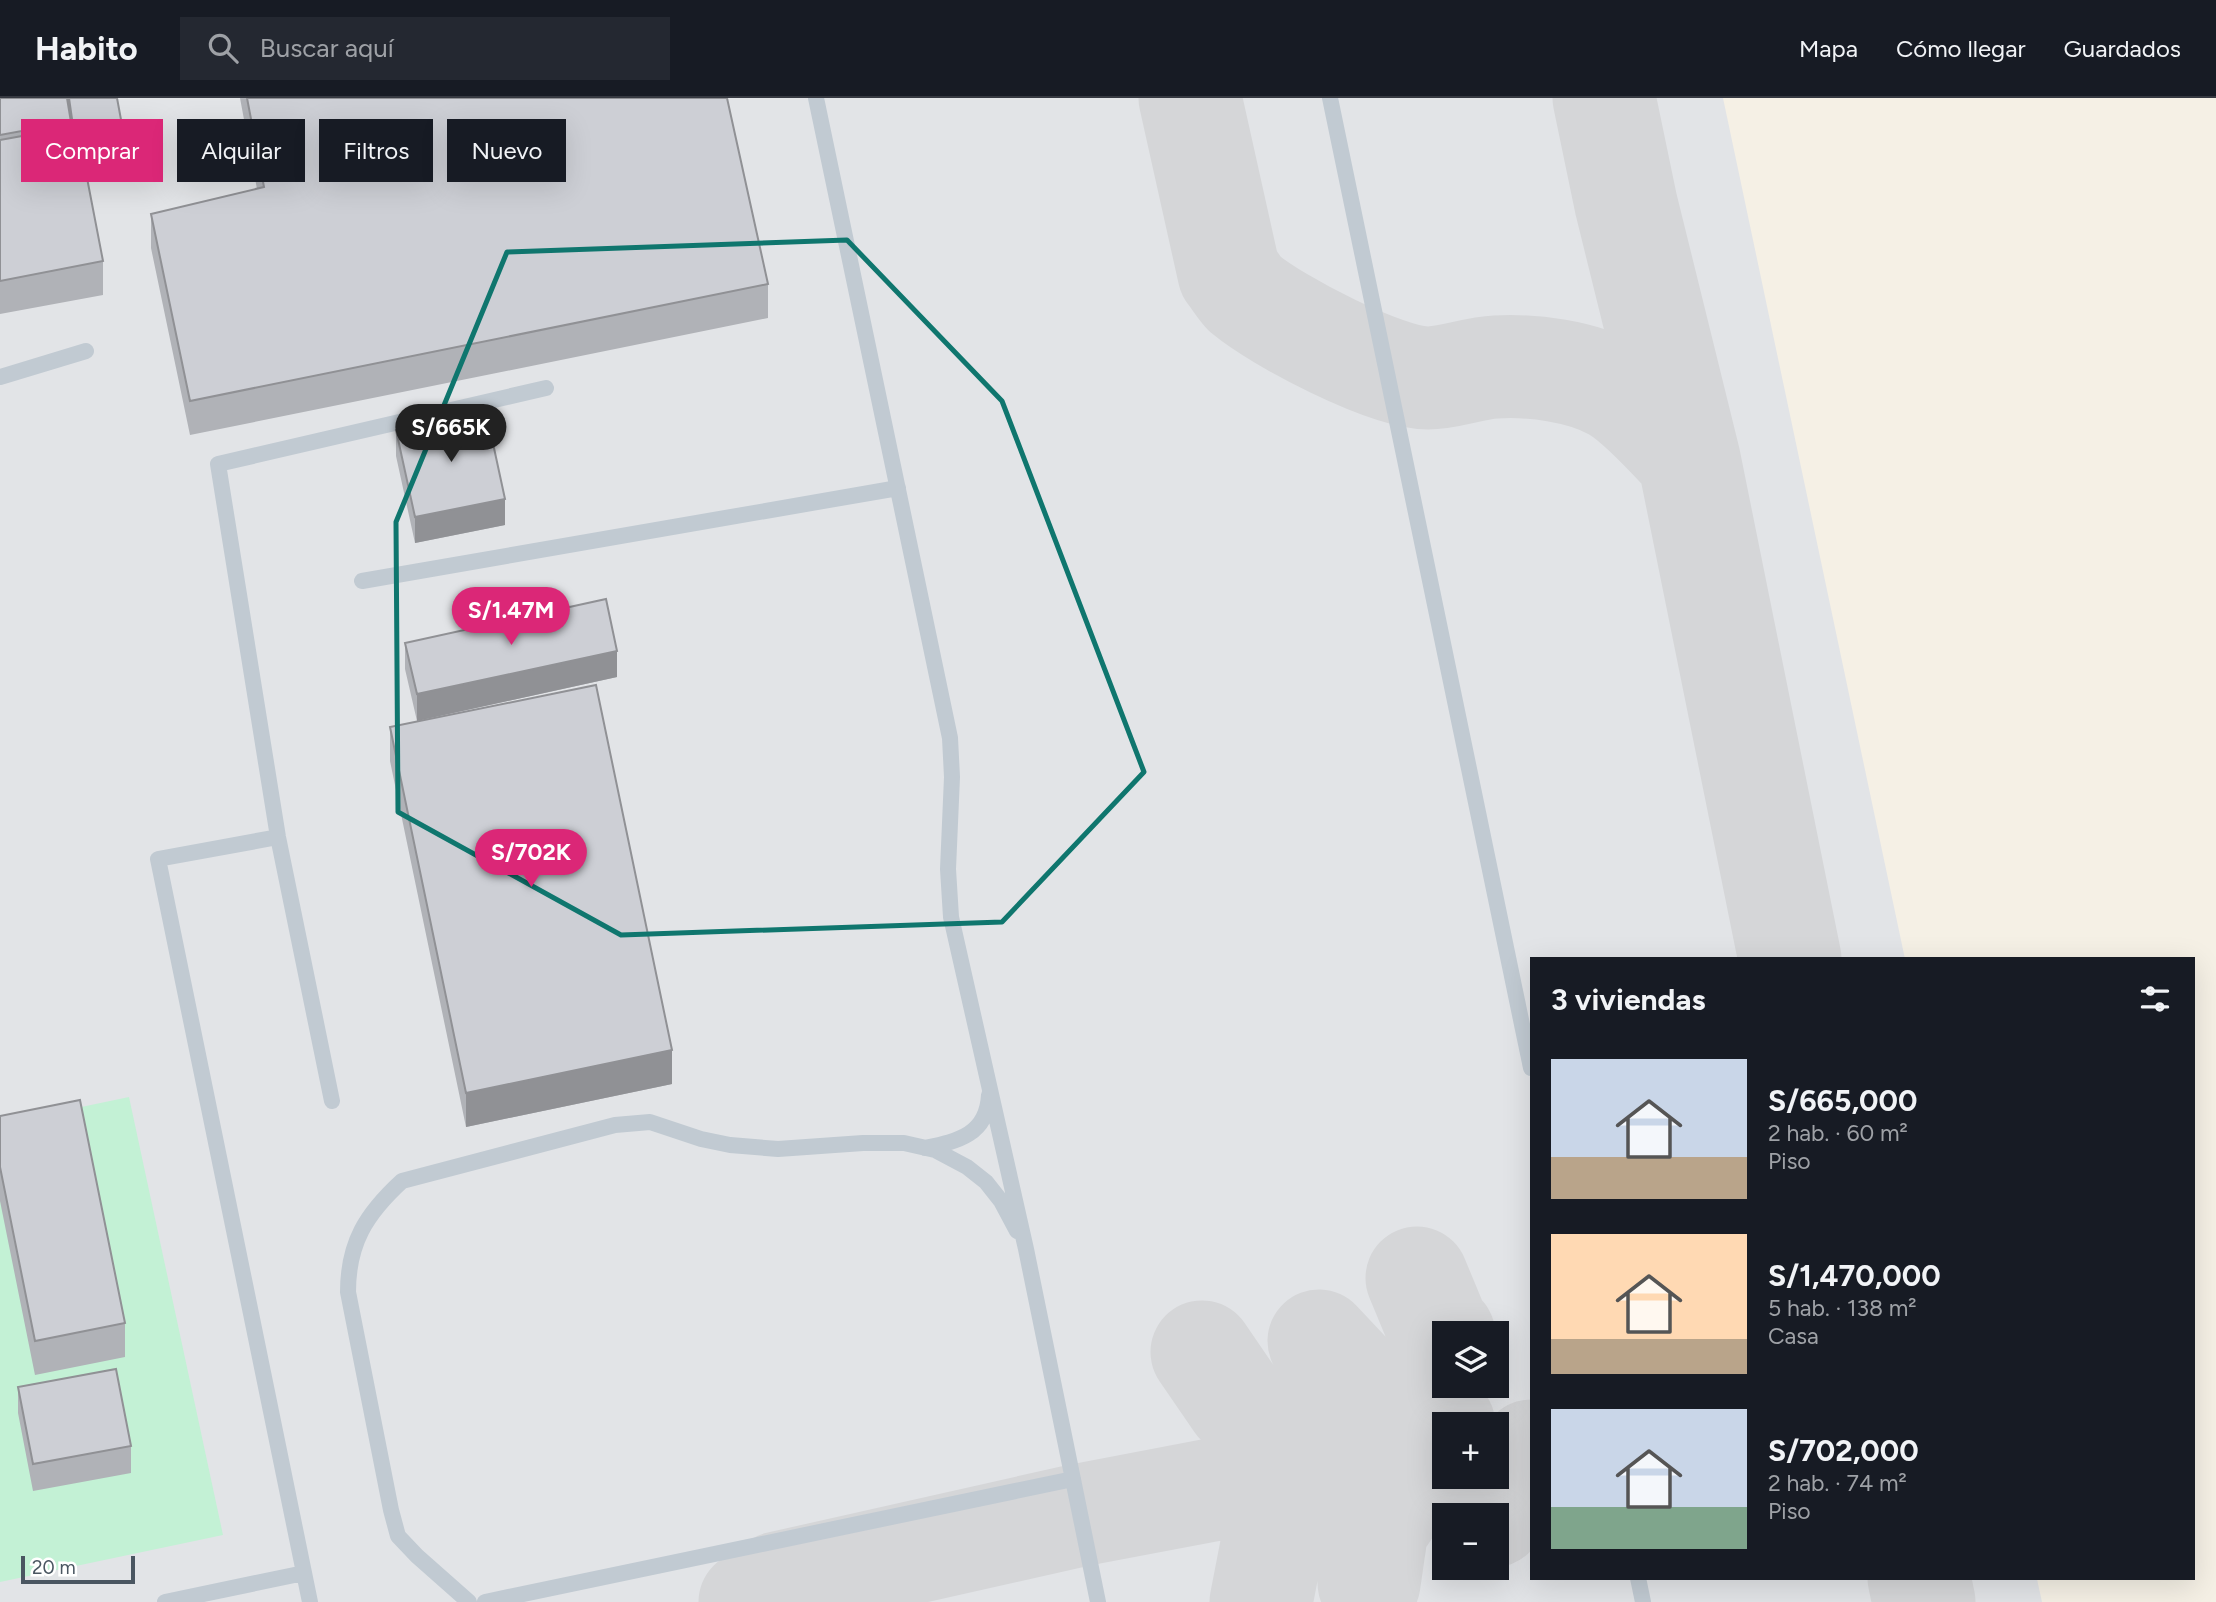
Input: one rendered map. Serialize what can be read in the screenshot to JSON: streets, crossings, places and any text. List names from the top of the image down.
{
  "scale_bar": "20 m",
  "page": {
    "header": "Habito",
    "search": "Buscar aquí",
    "nav": ["Mapa", "Cómo llegar", "Guardados"],
    "chip": [
      "Comprar",
      "Alquilar",
      "Filtros",
      "Nuevo"
    ],
    "price": ["S/665K", "S/1.47M", "S/702K"],
    "heading": "3 viviendas",
    "list": [
      {
        "name": "S/665,000",
        "note": "2 hab. · 60 m² · Piso"
      },
      {
        "name": "S/1,470,000",
        "note": "5 hab. · 138 m² · Casa"
      },
      {
        "name": "S/702,000",
        "note": "2 hab. · 74 m² · Piso"
      }
    ],
    "map_buttons": ["+", "−"],
    "scale": "20 m"
  }
}
